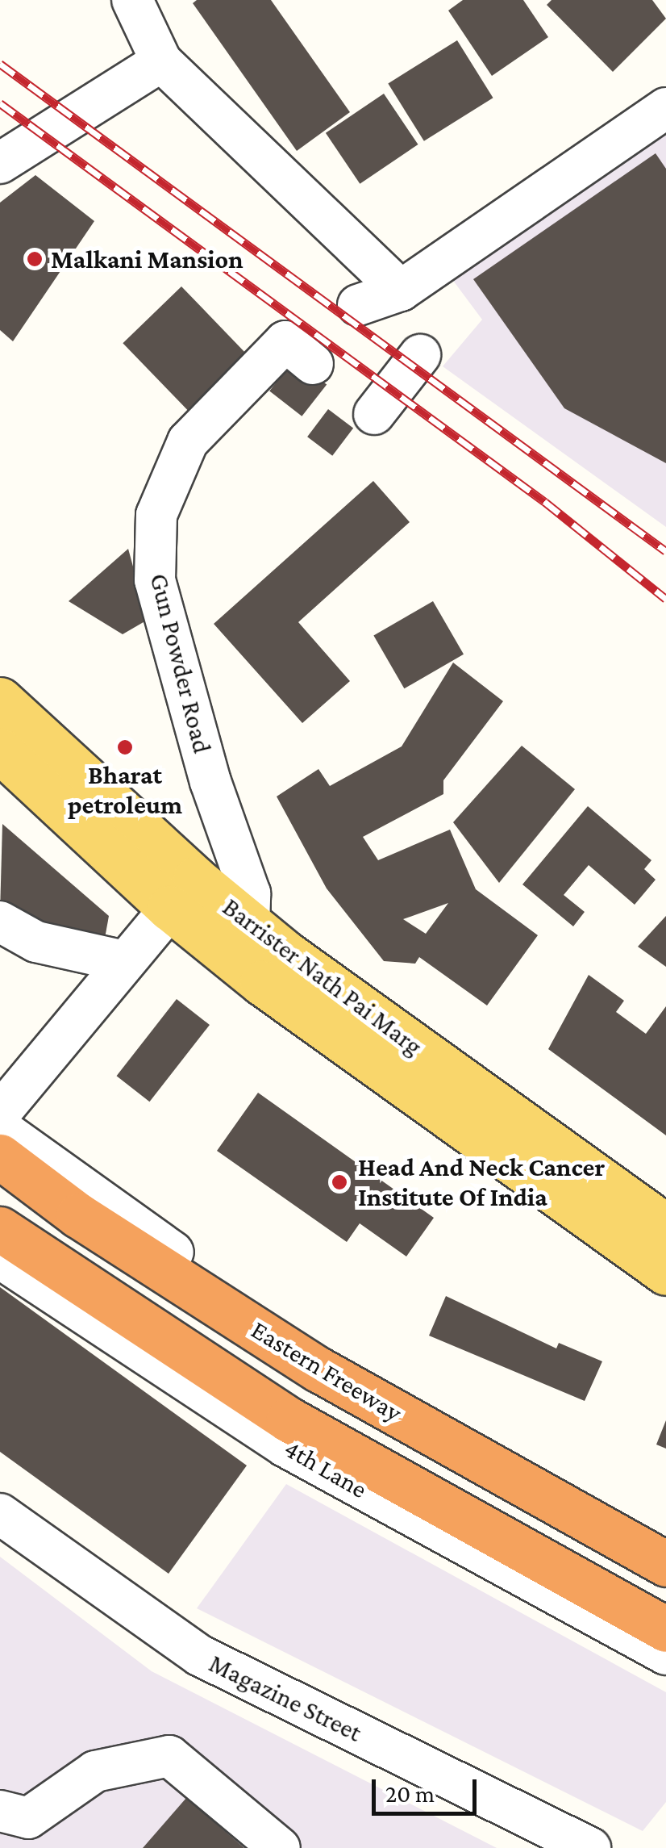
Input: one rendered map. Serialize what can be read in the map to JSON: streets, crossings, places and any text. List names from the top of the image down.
{
  "streets": {
    "highway": ["Eastern Freeway"],
    "main road": ["Barrister Nath Pai Marg"],
    "street": ["Gun Powder Road", "4th Lane", "Magazine Street"]
  },
  "crossings": [
    ["Gun Powder Road", "Barrister Nath Pai Marg"]
  ],
  "places": ["Malkani Mansion", "Bharat petroleum", "Head And Neck Cancer Institute Of India"],
  "scale_bar": "20 m"
}
